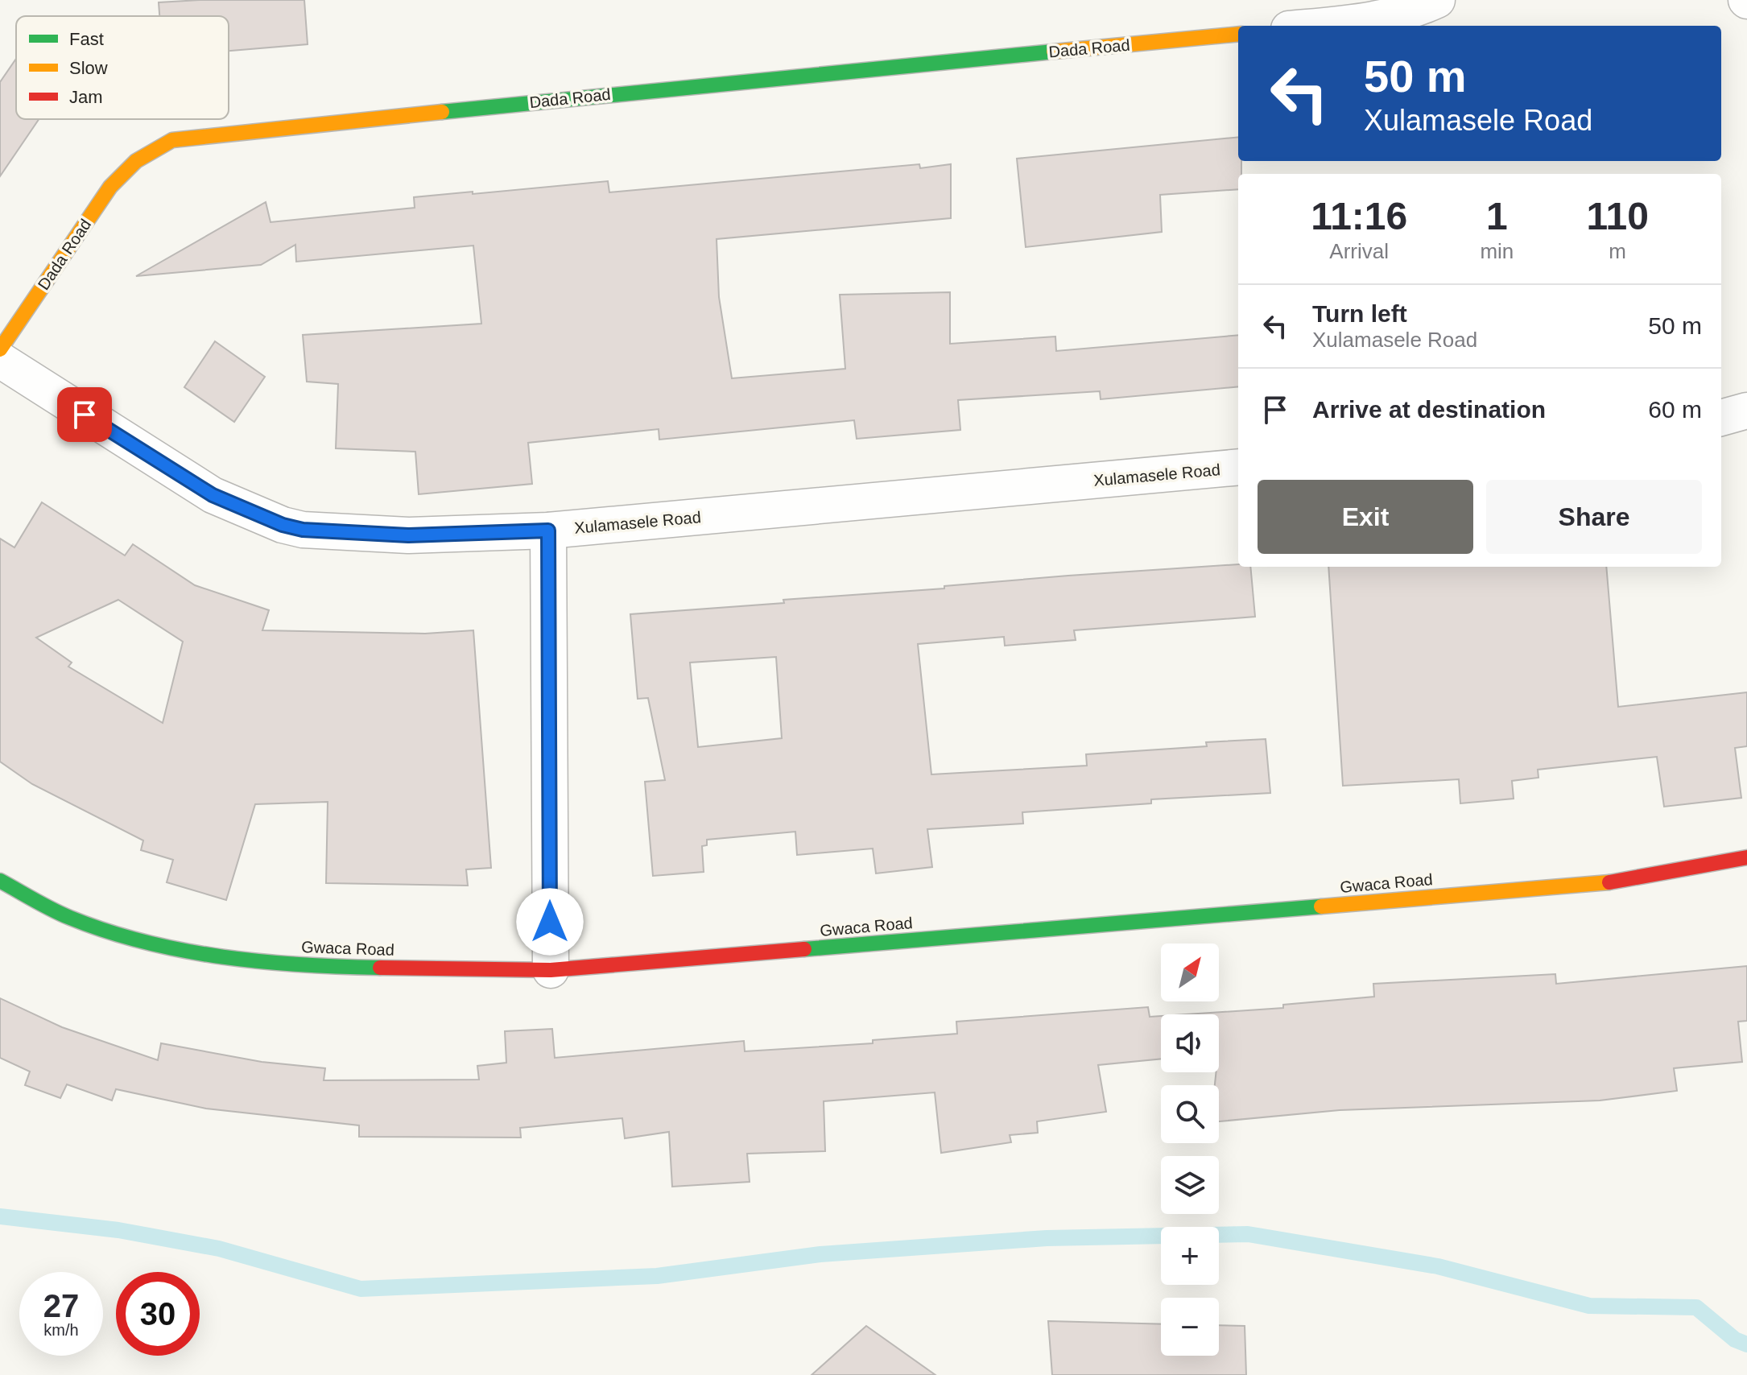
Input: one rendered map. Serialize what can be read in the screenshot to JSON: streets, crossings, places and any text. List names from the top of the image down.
{
  "streets": {
    "street": ["Dada Road", "Xulamasele Road", "Gwaca Road"]
  },
  "legend": ["Fast", "Slow", "Jam"],
  "north": "top right",
  "page": {
    "turn": ["50 m", "Xulamasele Road"],
    "eta": [
      "11:16",
      "Arrival",
      "1",
      "min",
      "110",
      "m"
    ],
    "list": [
      {
        "name": "Turn left",
        "note": "Xulamasele Road",
        "value": "50 m"
      },
      {
        "name": "Arrive at destination",
        "value": "60 m"
      }
    ],
    "buttons": ["Exit", "Share"],
    "map_buttons": ["+", "−"],
    "speed": "27 km/h",
    "limit": "30"
  }
}
